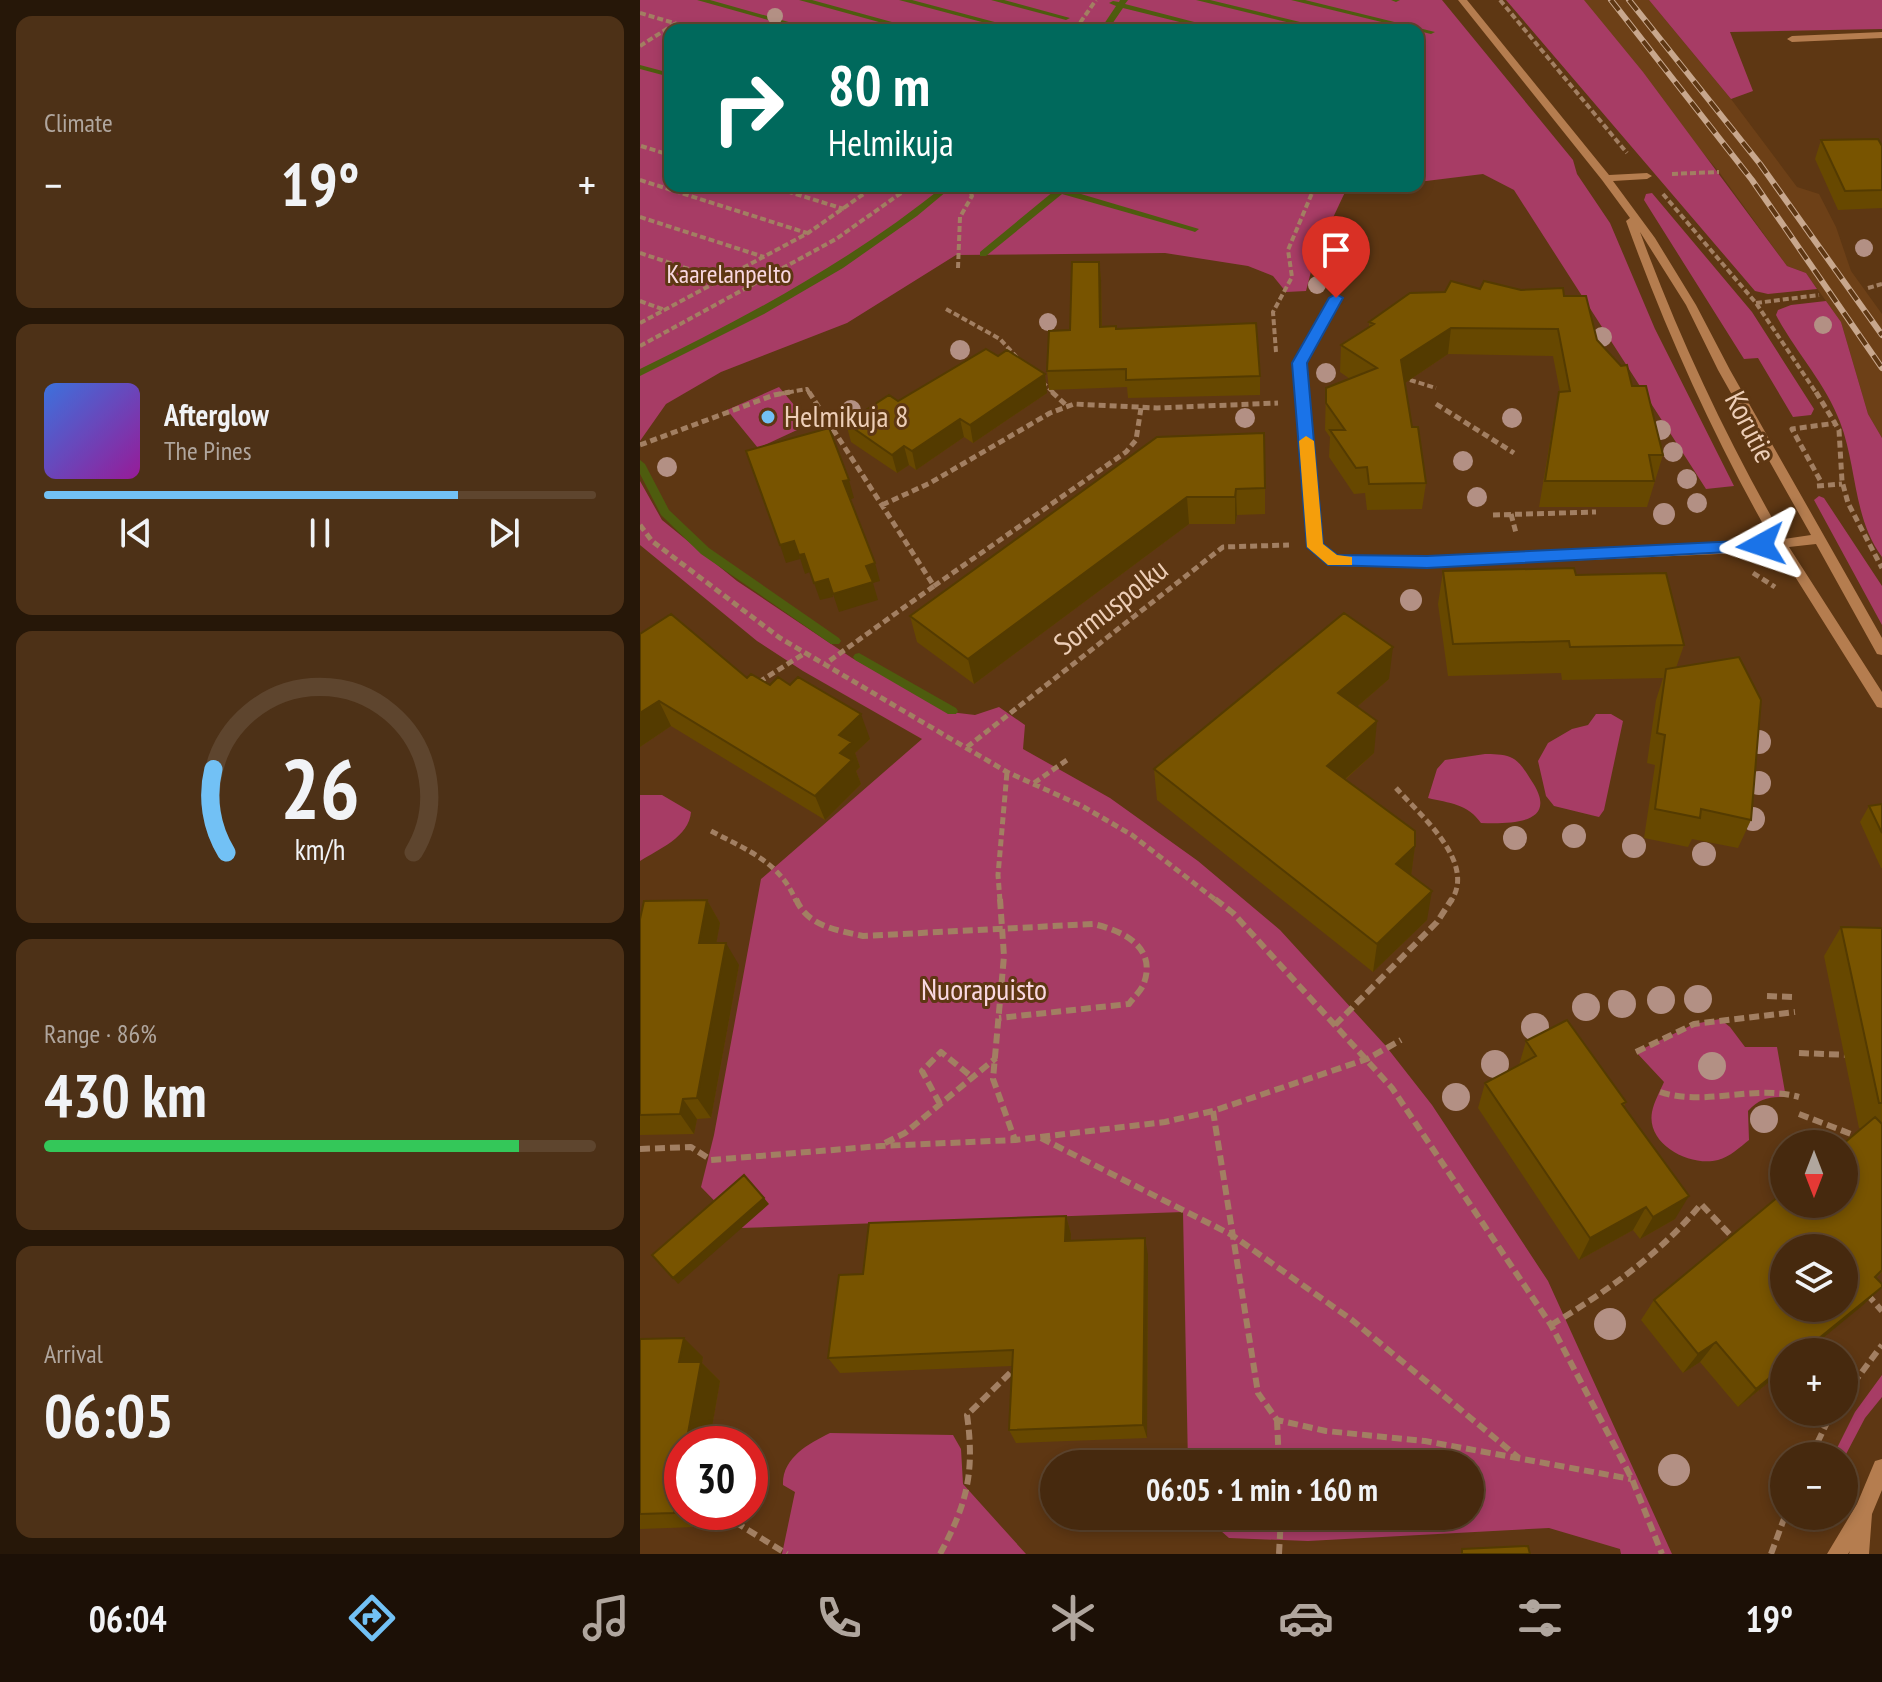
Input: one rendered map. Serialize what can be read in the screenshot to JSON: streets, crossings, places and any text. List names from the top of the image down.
{
  "streets": {
    "street": ["Korutie"],
    "path": ["Sormuspolku"]
  },
  "parks": ["Kaarelanpelto", "Nuorapuisto"],
  "places": ["Helmikuja 8"],
  "north": "bottom",
  "page": {
    "tile": [
      "Climate",
      ["Range · 86%", "430 km"],
      ["Arrival", "06:05"]
    ],
    "turn": ["80 m", "Helmikuja"],
    "heat": ["−", "19°", "+"],
    "song": ["Afterglow", "The Pines"],
    "map_buttons": ["+", "−"],
    "limit": "30",
    "trip": "06:05 · 1 min · 160 m",
    "tabs": ["06:04", "19°"],
    "gauge": ["26", "km/h"]
  }
}
